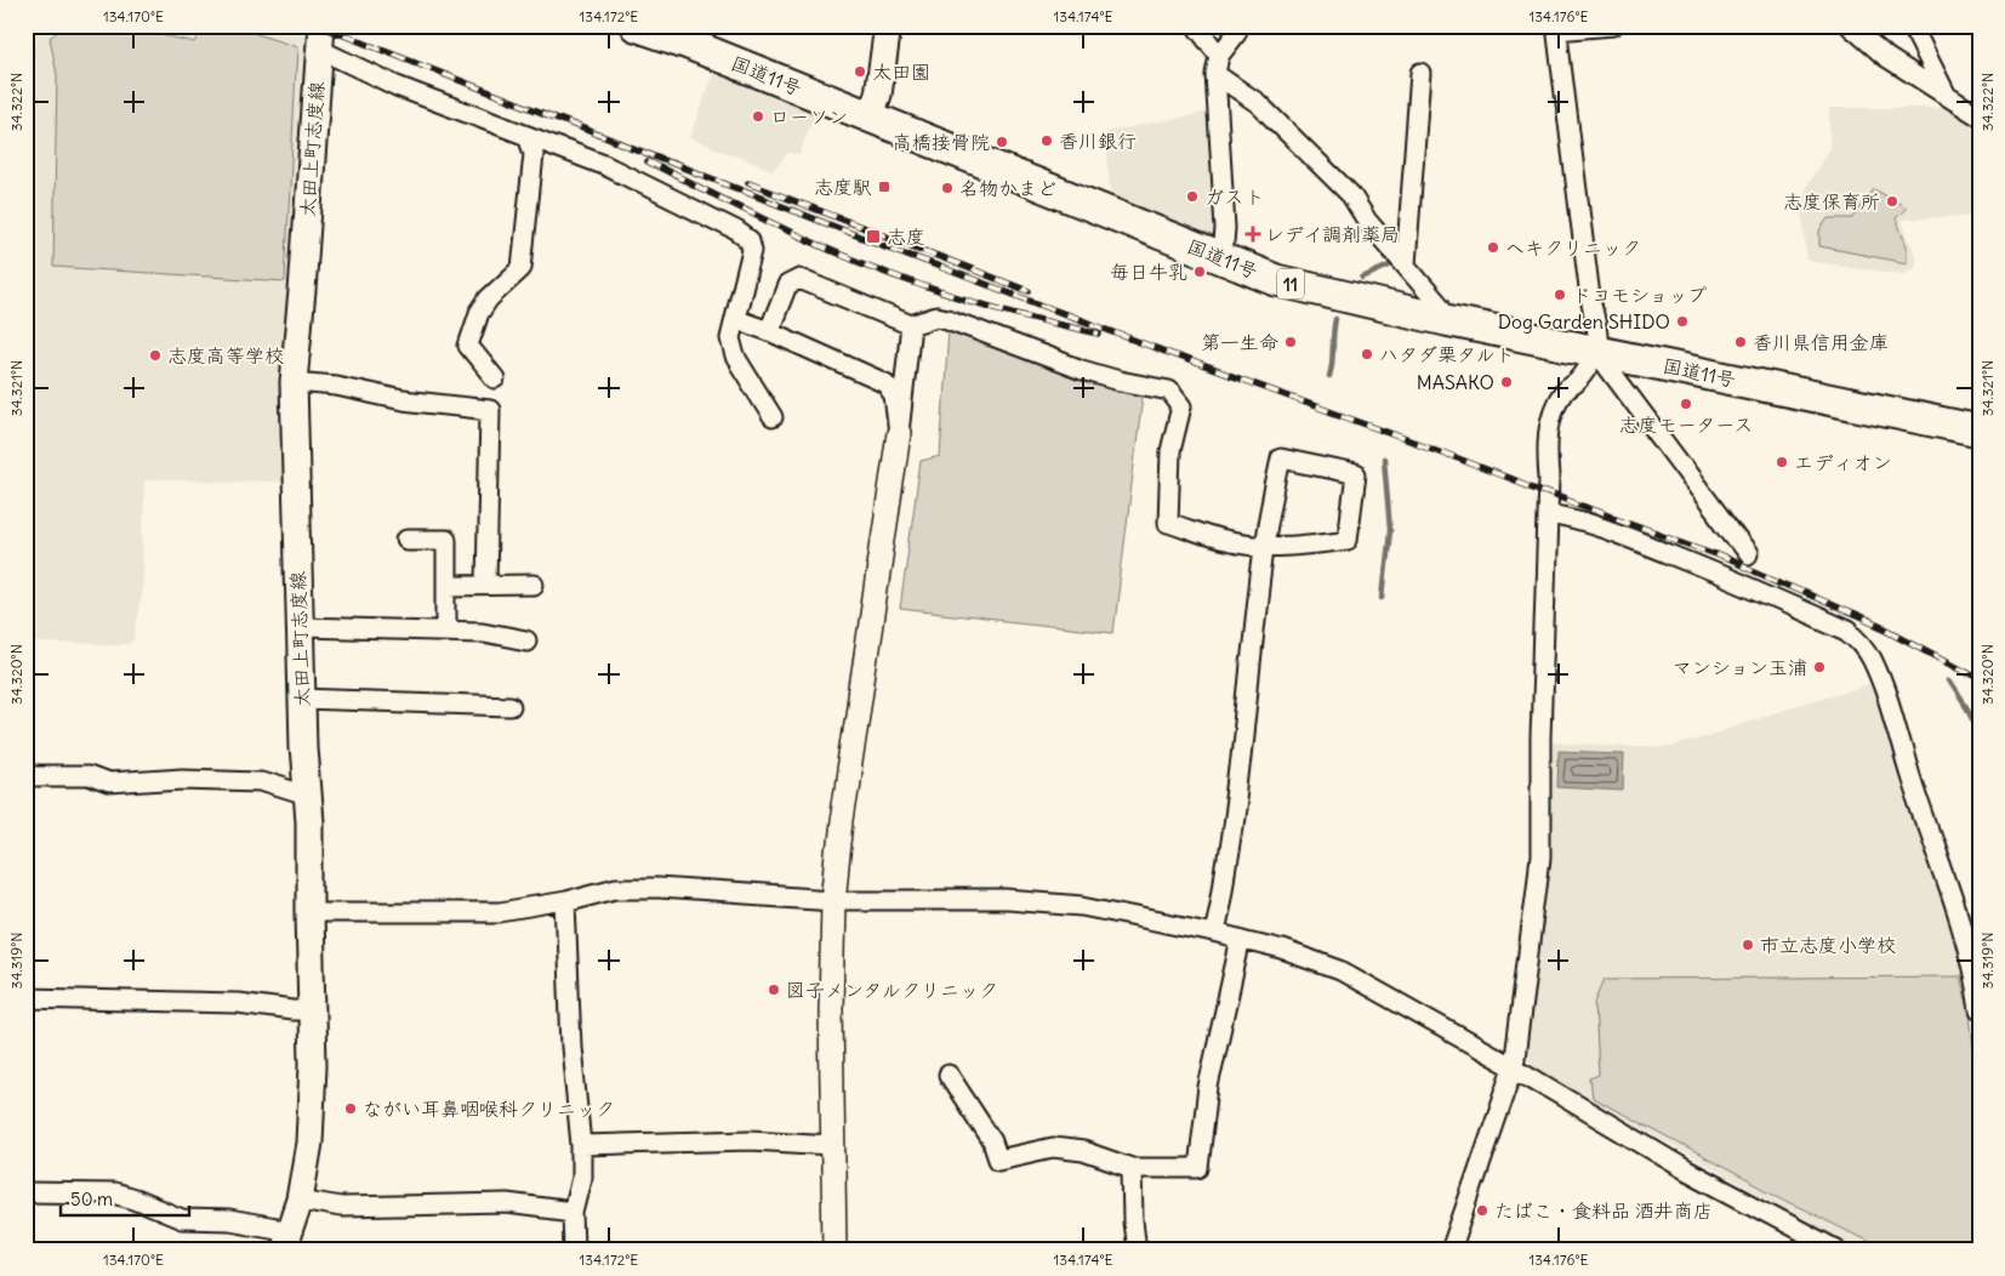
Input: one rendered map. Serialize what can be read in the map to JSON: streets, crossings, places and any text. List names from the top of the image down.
{
  "streets": {
    "highway": ["国道11号", "11"],
    "main road": ["太田上町志度線"]
  },
  "places": {
    "other": [
      "太田園",
      "ローソン",
      "香川銀行",
      "高橋接骨院",
      "名物かまど",
      "ガスト",
      "志度保育所",
      "ヘキクリニック",
      "毎日牛乳",
      "ドコモショップ",
      "Dog Garden SHIDO",
      "第一生命",
      "香川県信用金庫",
      "ハタダ栗タルト",
      "志度高等学校",
      "MASAKO",
      "志度モータース",
      "エディオン",
      "マンション玉浦",
      "市立志度小学校",
      "図子メンタルクリニック",
      "ながい耳鼻咽喉科クリニック",
      "たばこ・食料品 酒井商店"
    ],
    "transit": ["志度駅", "志度"],
    "health": ["レデイ調剤薬局"]
  },
  "scale_bar": "50 m",
  "coordinates": [
    "134.170°E",
    "134.172°E",
    "134.174°E",
    "134.176°E",
    "34.322°N",
    "34.321°N",
    "34.320°N",
    "34.319°N"
  ]
}
